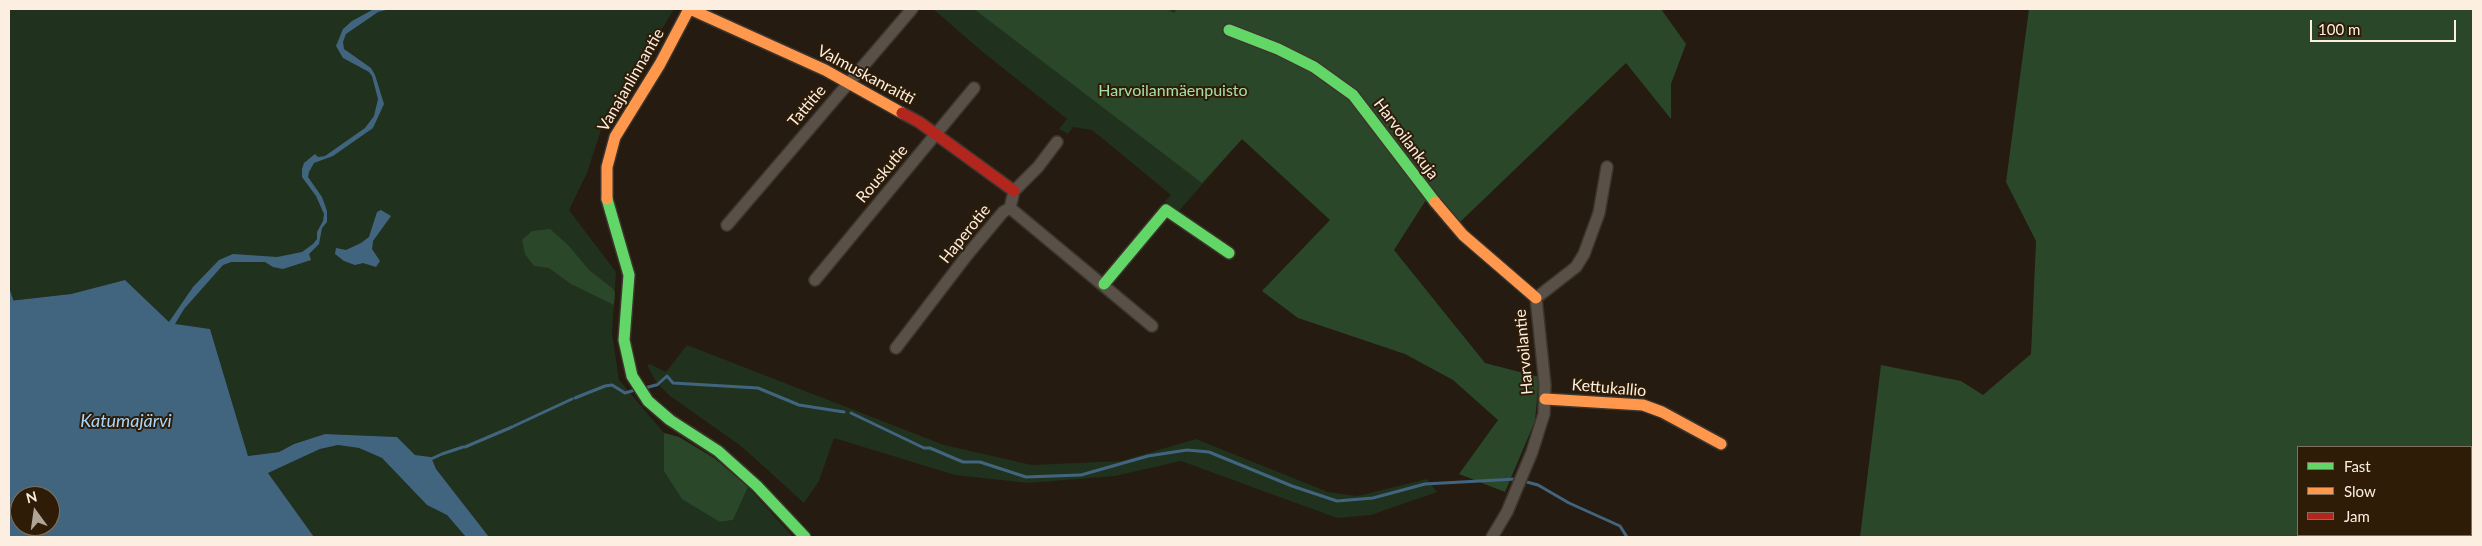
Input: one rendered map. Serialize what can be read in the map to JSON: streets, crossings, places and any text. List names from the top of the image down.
{
  "streets": {
    "street": [
      "Valmuskanraitti",
      "Vanajanlinnantie",
      "Tattitie",
      "Harvoilankuja",
      "Rouskutie",
      "Haperotie",
      "Harvoilantie",
      "Kettukallio"
    ]
  },
  "crossings": [
    ["Valmuskanraitti", "Vanajanlinnantie"],
    ["Valmuskanraitti", "Tattitie"],
    ["Valmuskanraitti", "Rouskutie"],
    ["Valmuskanraitti", "Haperotie"],
    ["Harvoilankuja", "Harvoilantie"],
    ["Harvoilantie", "Kettukallio"]
  ],
  "water": ["Katumajärvi"],
  "parks": ["Harvoilanmäenpuisto"],
  "legend": ["Fast", "Slow", "Jam"],
  "scale_bar": "100 m",
  "north": "top"
}
